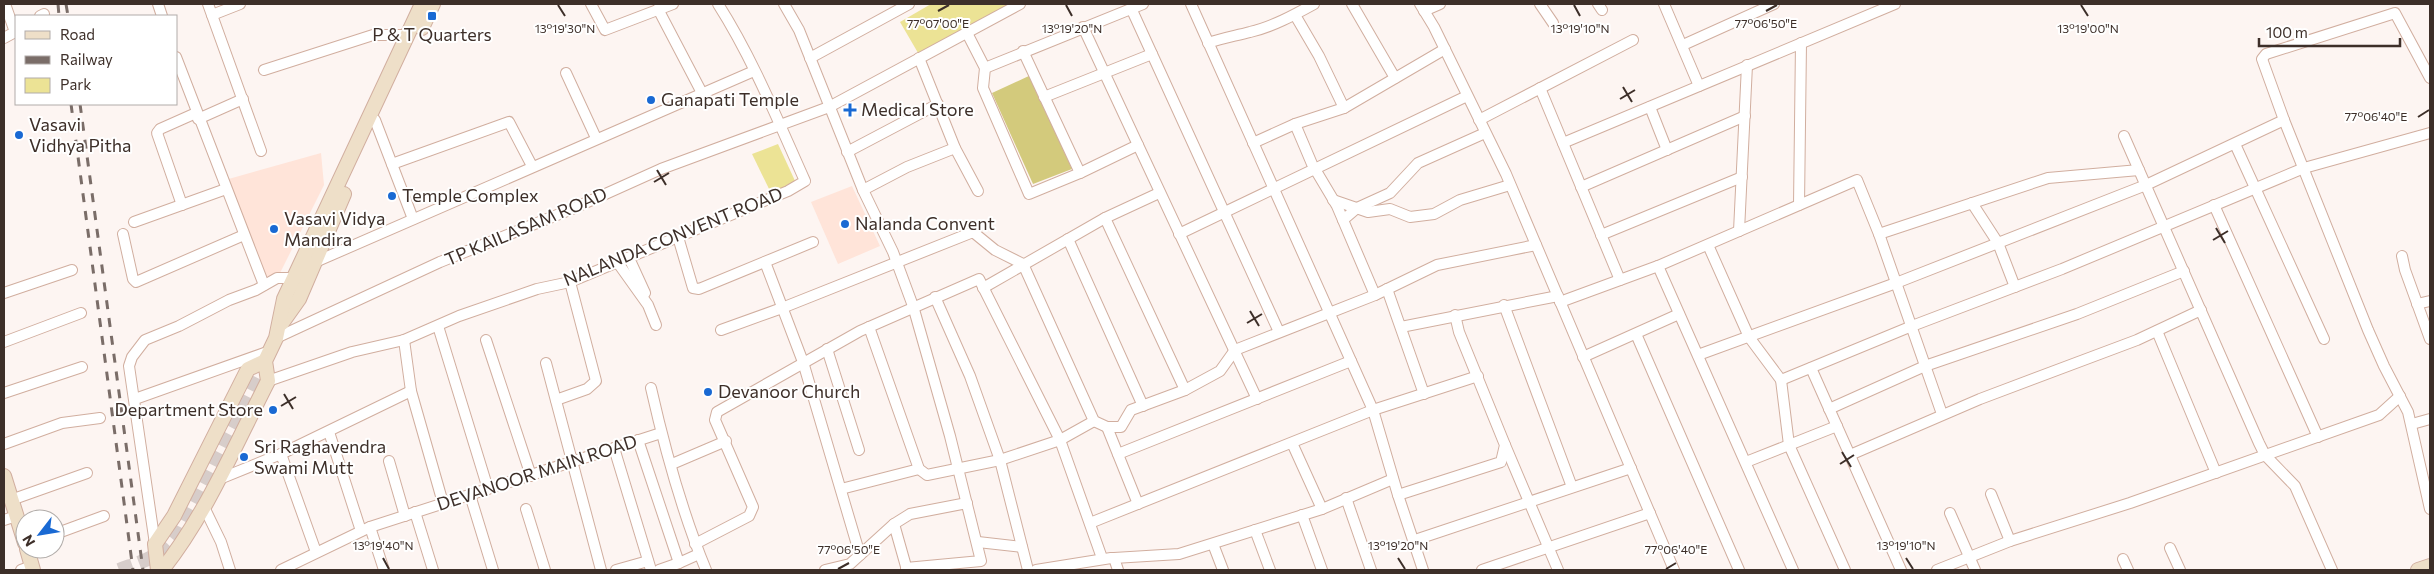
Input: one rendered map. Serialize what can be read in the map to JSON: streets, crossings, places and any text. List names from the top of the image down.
{
  "streets": {
    "street": ["TP KAILASAM ROAD", "NALANDA CONVENT ROAD", "DEVANOOR MAIN ROAD"]
  },
  "crossings": [
    ["TP KAILASAM ROAD", "NALANDA CONVENT ROAD"]
  ],
  "places": {
    "transit": ["P & T Quarters"],
    "other": [
      "Ganapati Temple",
      "Vasavi Vidhya Pitha",
      "Temple Complex",
      "Nalanda Convent",
      "Vasavi Vidya Mandira",
      "Devanoor Church",
      "Department Store",
      "Sri Raghavendra Swami Mutt"
    ],
    "health": ["Medical Store"]
  },
  "legend": ["Road", "Railway", "Park"],
  "scale_bar": "100 m",
  "north": "bottom left",
  "coordinates": [
    "77°07'00\"E",
    "77°06'50\"E",
    "13°19'30\"N",
    "13°19'20\"N",
    "13°19'00\"N",
    "13°19'10\"N",
    "77°06'40\"E",
    "13°19'40\"N"
  ]
}
